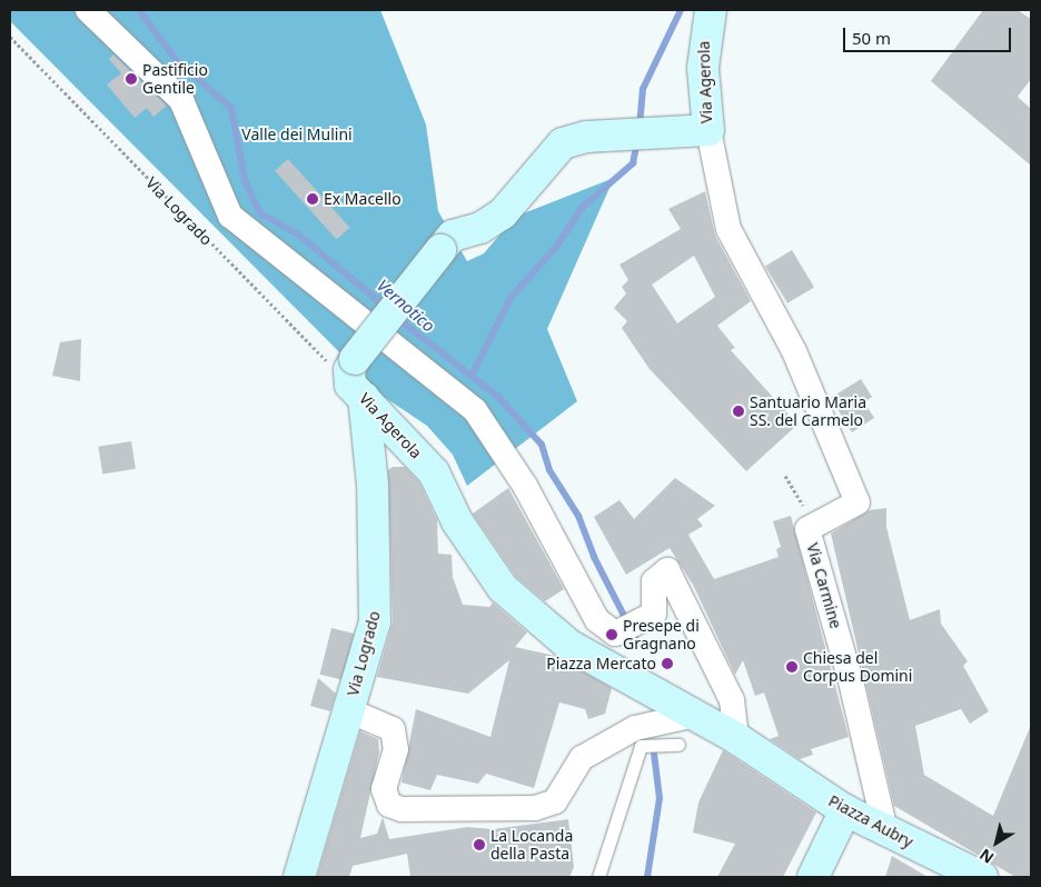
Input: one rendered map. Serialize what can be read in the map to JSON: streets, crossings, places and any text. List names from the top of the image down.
{
  "streets": {
    "street": [
      "Via Agerola",
      "Via Logrado",
      "Via Carmine",
      "Piazza Aubry"
    ]
  },
  "crossings": [
    ["Via Agerola", "Via Logrado"],
    ["Via Agerola", "Via Carmine"],
    ["Via Carmine", "Piazza Aubry"]
  ],
  "water": ["Vernotico"],
  "parks": ["Valle dei Mulini"],
  "places": [
    "Pastificio Gentile",
    "Ex Macello",
    "Santuario Maria SS. del Carmelo",
    "Presepe di Gragnano",
    "Piazza Mercato",
    "Chiesa del Corpus Domini",
    "La Locanda della Pasta"
  ],
  "scale_bar": "50 m",
  "north": "bottom left"
}
